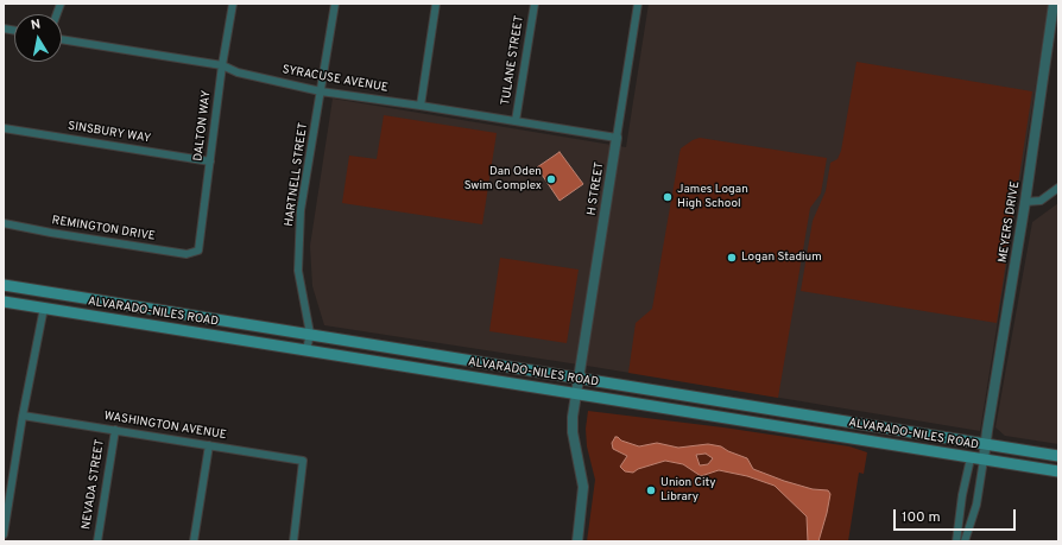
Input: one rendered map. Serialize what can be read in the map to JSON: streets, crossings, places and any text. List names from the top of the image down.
{
  "streets": {
    "main road": ["ALVARADO-NILES ROAD"],
    "street": [
      "TULANE STREET",
      "SYRACUSE AVENUE",
      "DALTON WAY",
      "SINSBURY WAY",
      "HARTNELL STREET",
      "H STREET",
      "MEYERS DRIVE",
      "REMINGTON DRIVE",
      "WASHINGTON AVENUE",
      "NEVADA STREET"
    ]
  },
  "crossings": [
    ["TULANE STREET", "SYRACUSE AVENUE"],
    ["SYRACUSE AVENUE", "DALTON WAY"],
    ["SYRACUSE AVENUE", "HARTNELL STREET"],
    ["SYRACUSE AVENUE", "H STREET"],
    ["DALTON WAY", "SINSBURY WAY"],
    ["DALTON WAY", "REMINGTON DRIVE"],
    ["HARTNELL STREET", "ALVARADO-NILES ROAD"],
    ["H STREET", "ALVARADO-NILES ROAD"],
    ["MEYERS DRIVE", "ALVARADO-NILES ROAD"],
    ["WASHINGTON AVENUE", "NEVADA STREET"]
  ],
  "places": [
    "Dan Oden Swim Complex",
    "James Logan High School",
    "Logan Stadium",
    "Union City Library"
  ],
  "scale_bar": "100 m",
  "north": "top"
}
